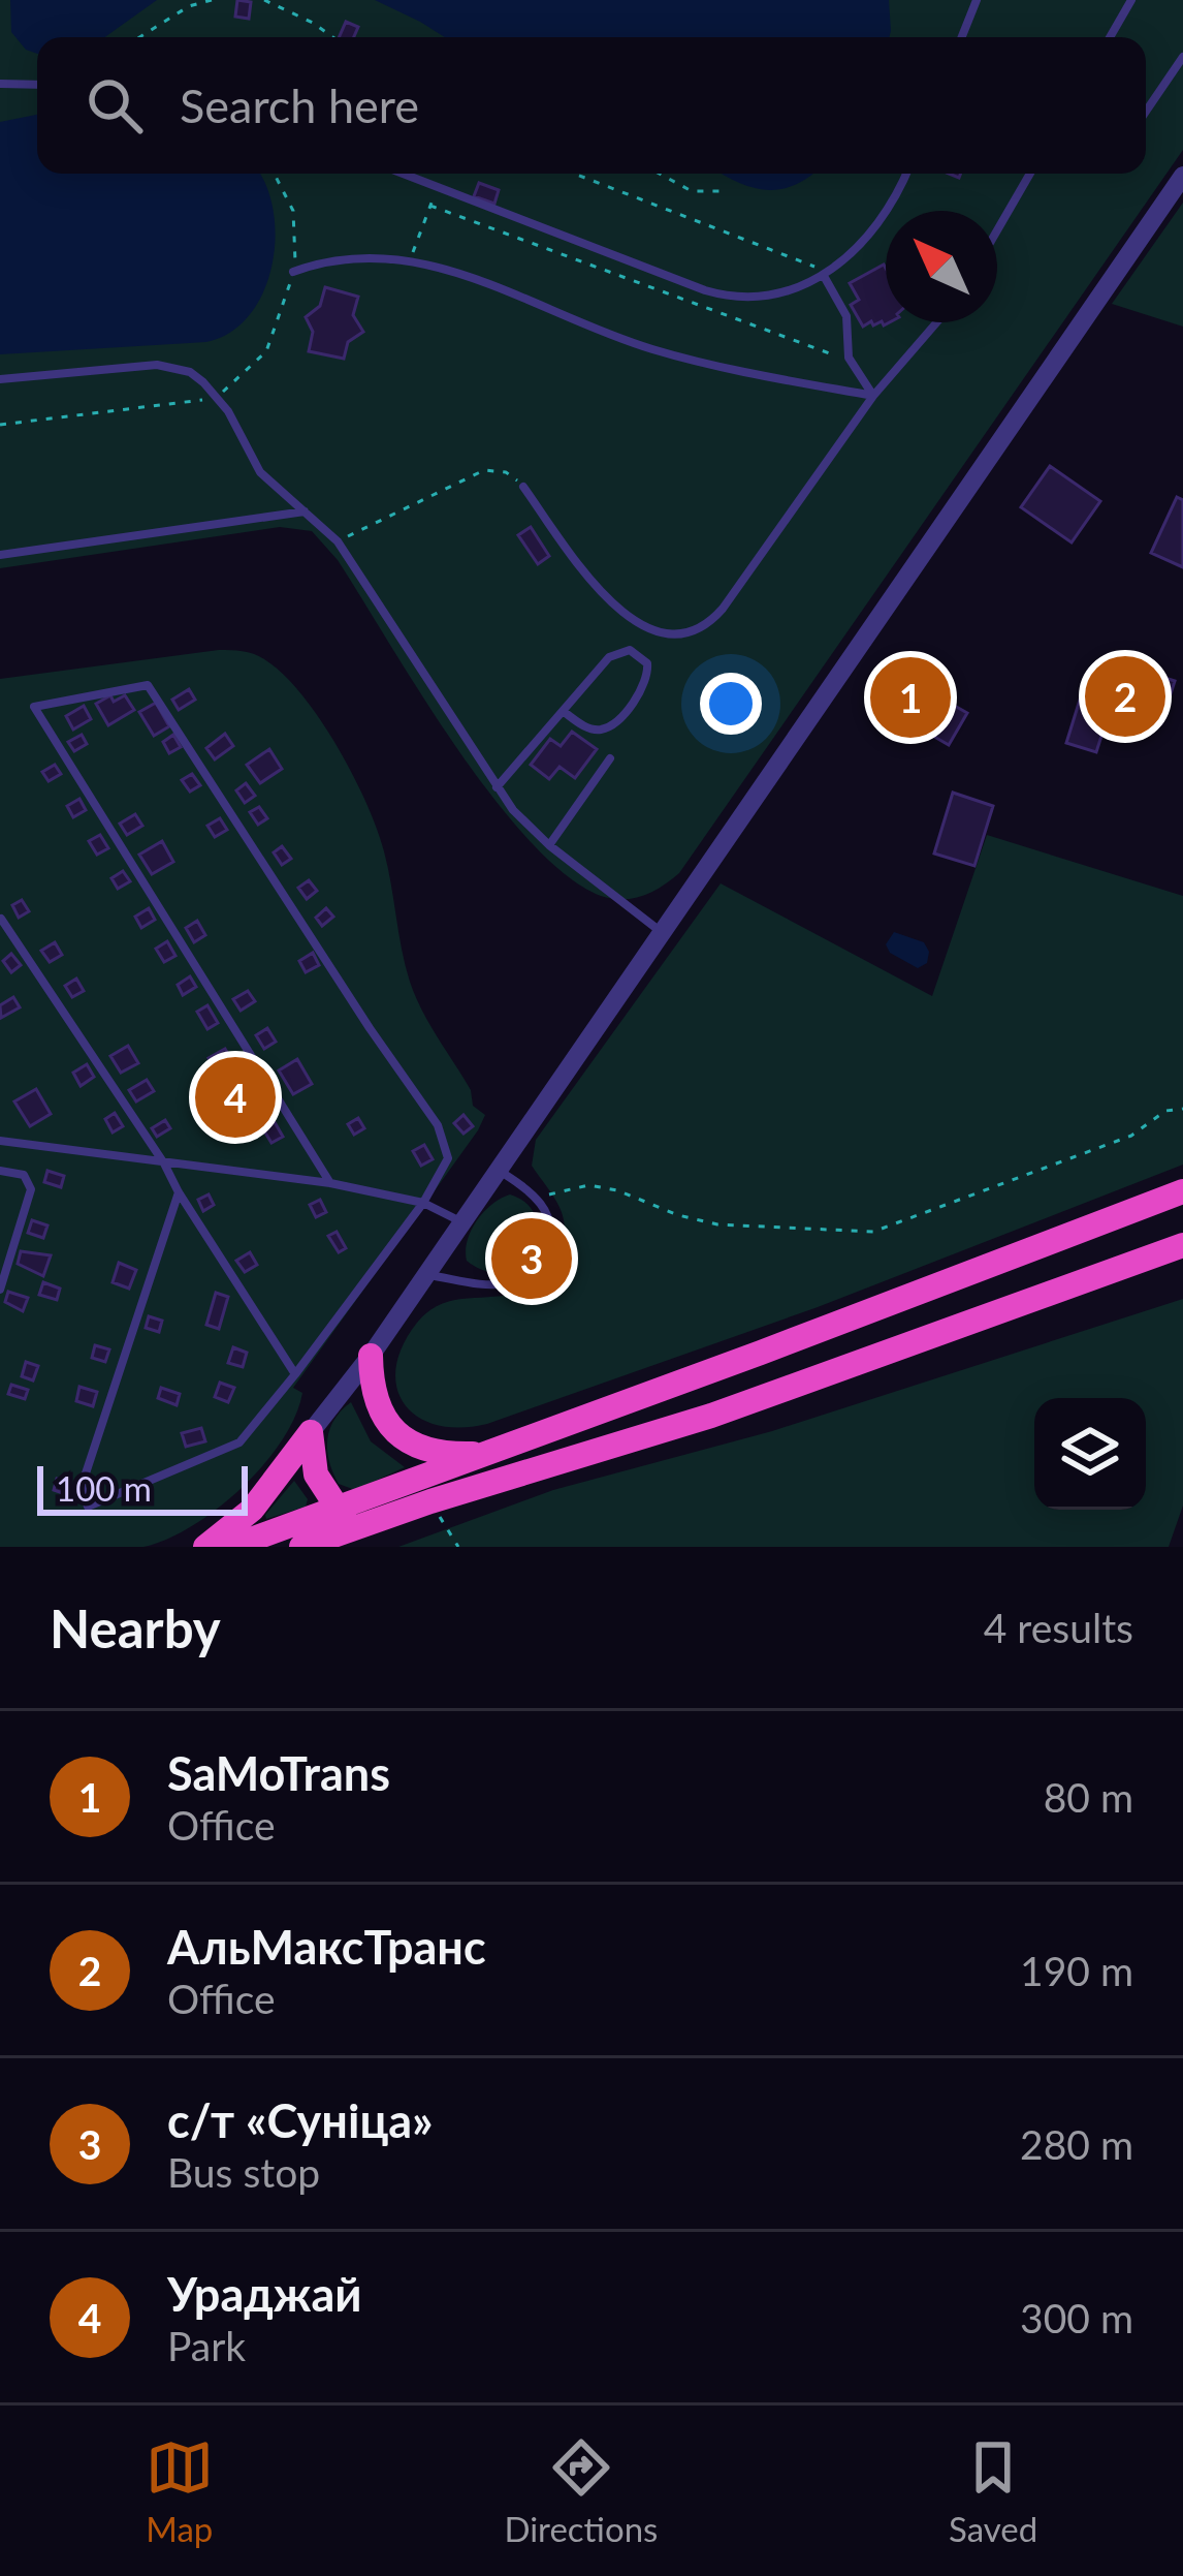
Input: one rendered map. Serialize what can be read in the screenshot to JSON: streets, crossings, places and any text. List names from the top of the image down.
{
  "scale_bar": "100 m",
  "north": "top left",
  "page": {
    "search": "Search here",
    "pins": [
      "2",
      "1",
      "4",
      "3"
    ],
    "scale": "100 m",
    "heading": ["Nearby", "4 results"],
    "list": [
      {
        "mark": "1",
        "name": "SaMoTrans",
        "note": "Office",
        "value": "80 m"
      },
      {
        "mark": "2",
        "name": "АльМаксТранс",
        "note": "Office",
        "value": "190 m"
      },
      {
        "mark": "3",
        "name": "с/т «Суніца»",
        "note": "Bus stop",
        "value": "280 m"
      },
      {
        "mark": "4",
        "name": "Ураджай",
        "note": "Park",
        "value": "300 m"
      }
    ],
    "nav": ["Map", "Directions", "Saved"]
  }
}
